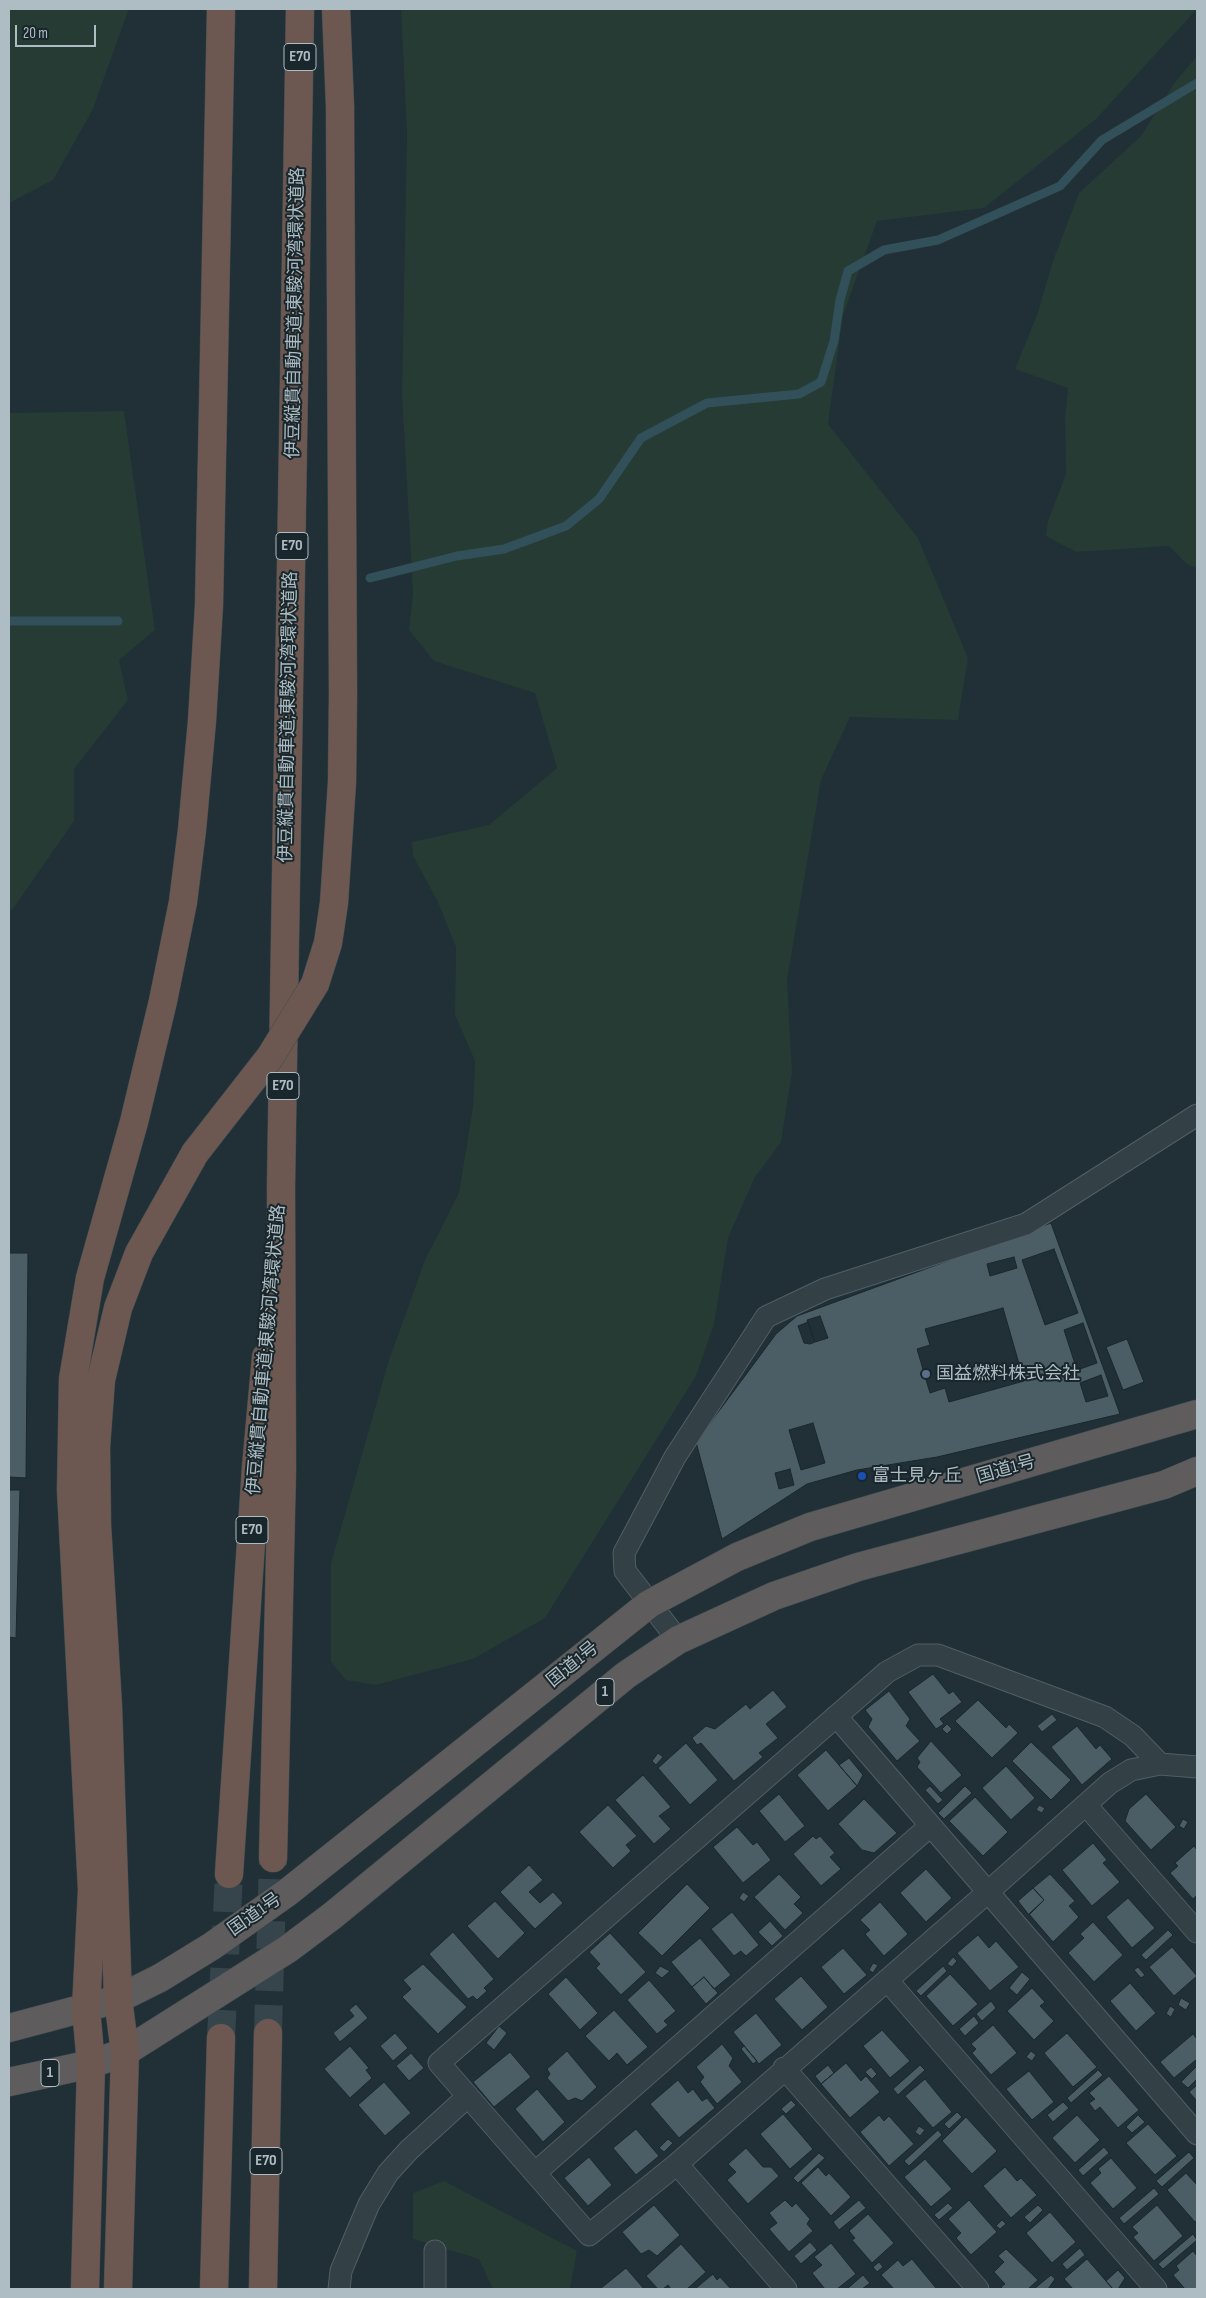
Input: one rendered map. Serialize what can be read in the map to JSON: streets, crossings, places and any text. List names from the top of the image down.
{
  "streets": {
    "highway": [
      "E70",
      "伊豆縦貫自動車道;東駿河湾環状道路",
      "国道1号",
      "1"
    ]
  },
  "places": ["国益燃料株式会社", "富士見ヶ丘"],
  "scale_bar": "20 m"
}
